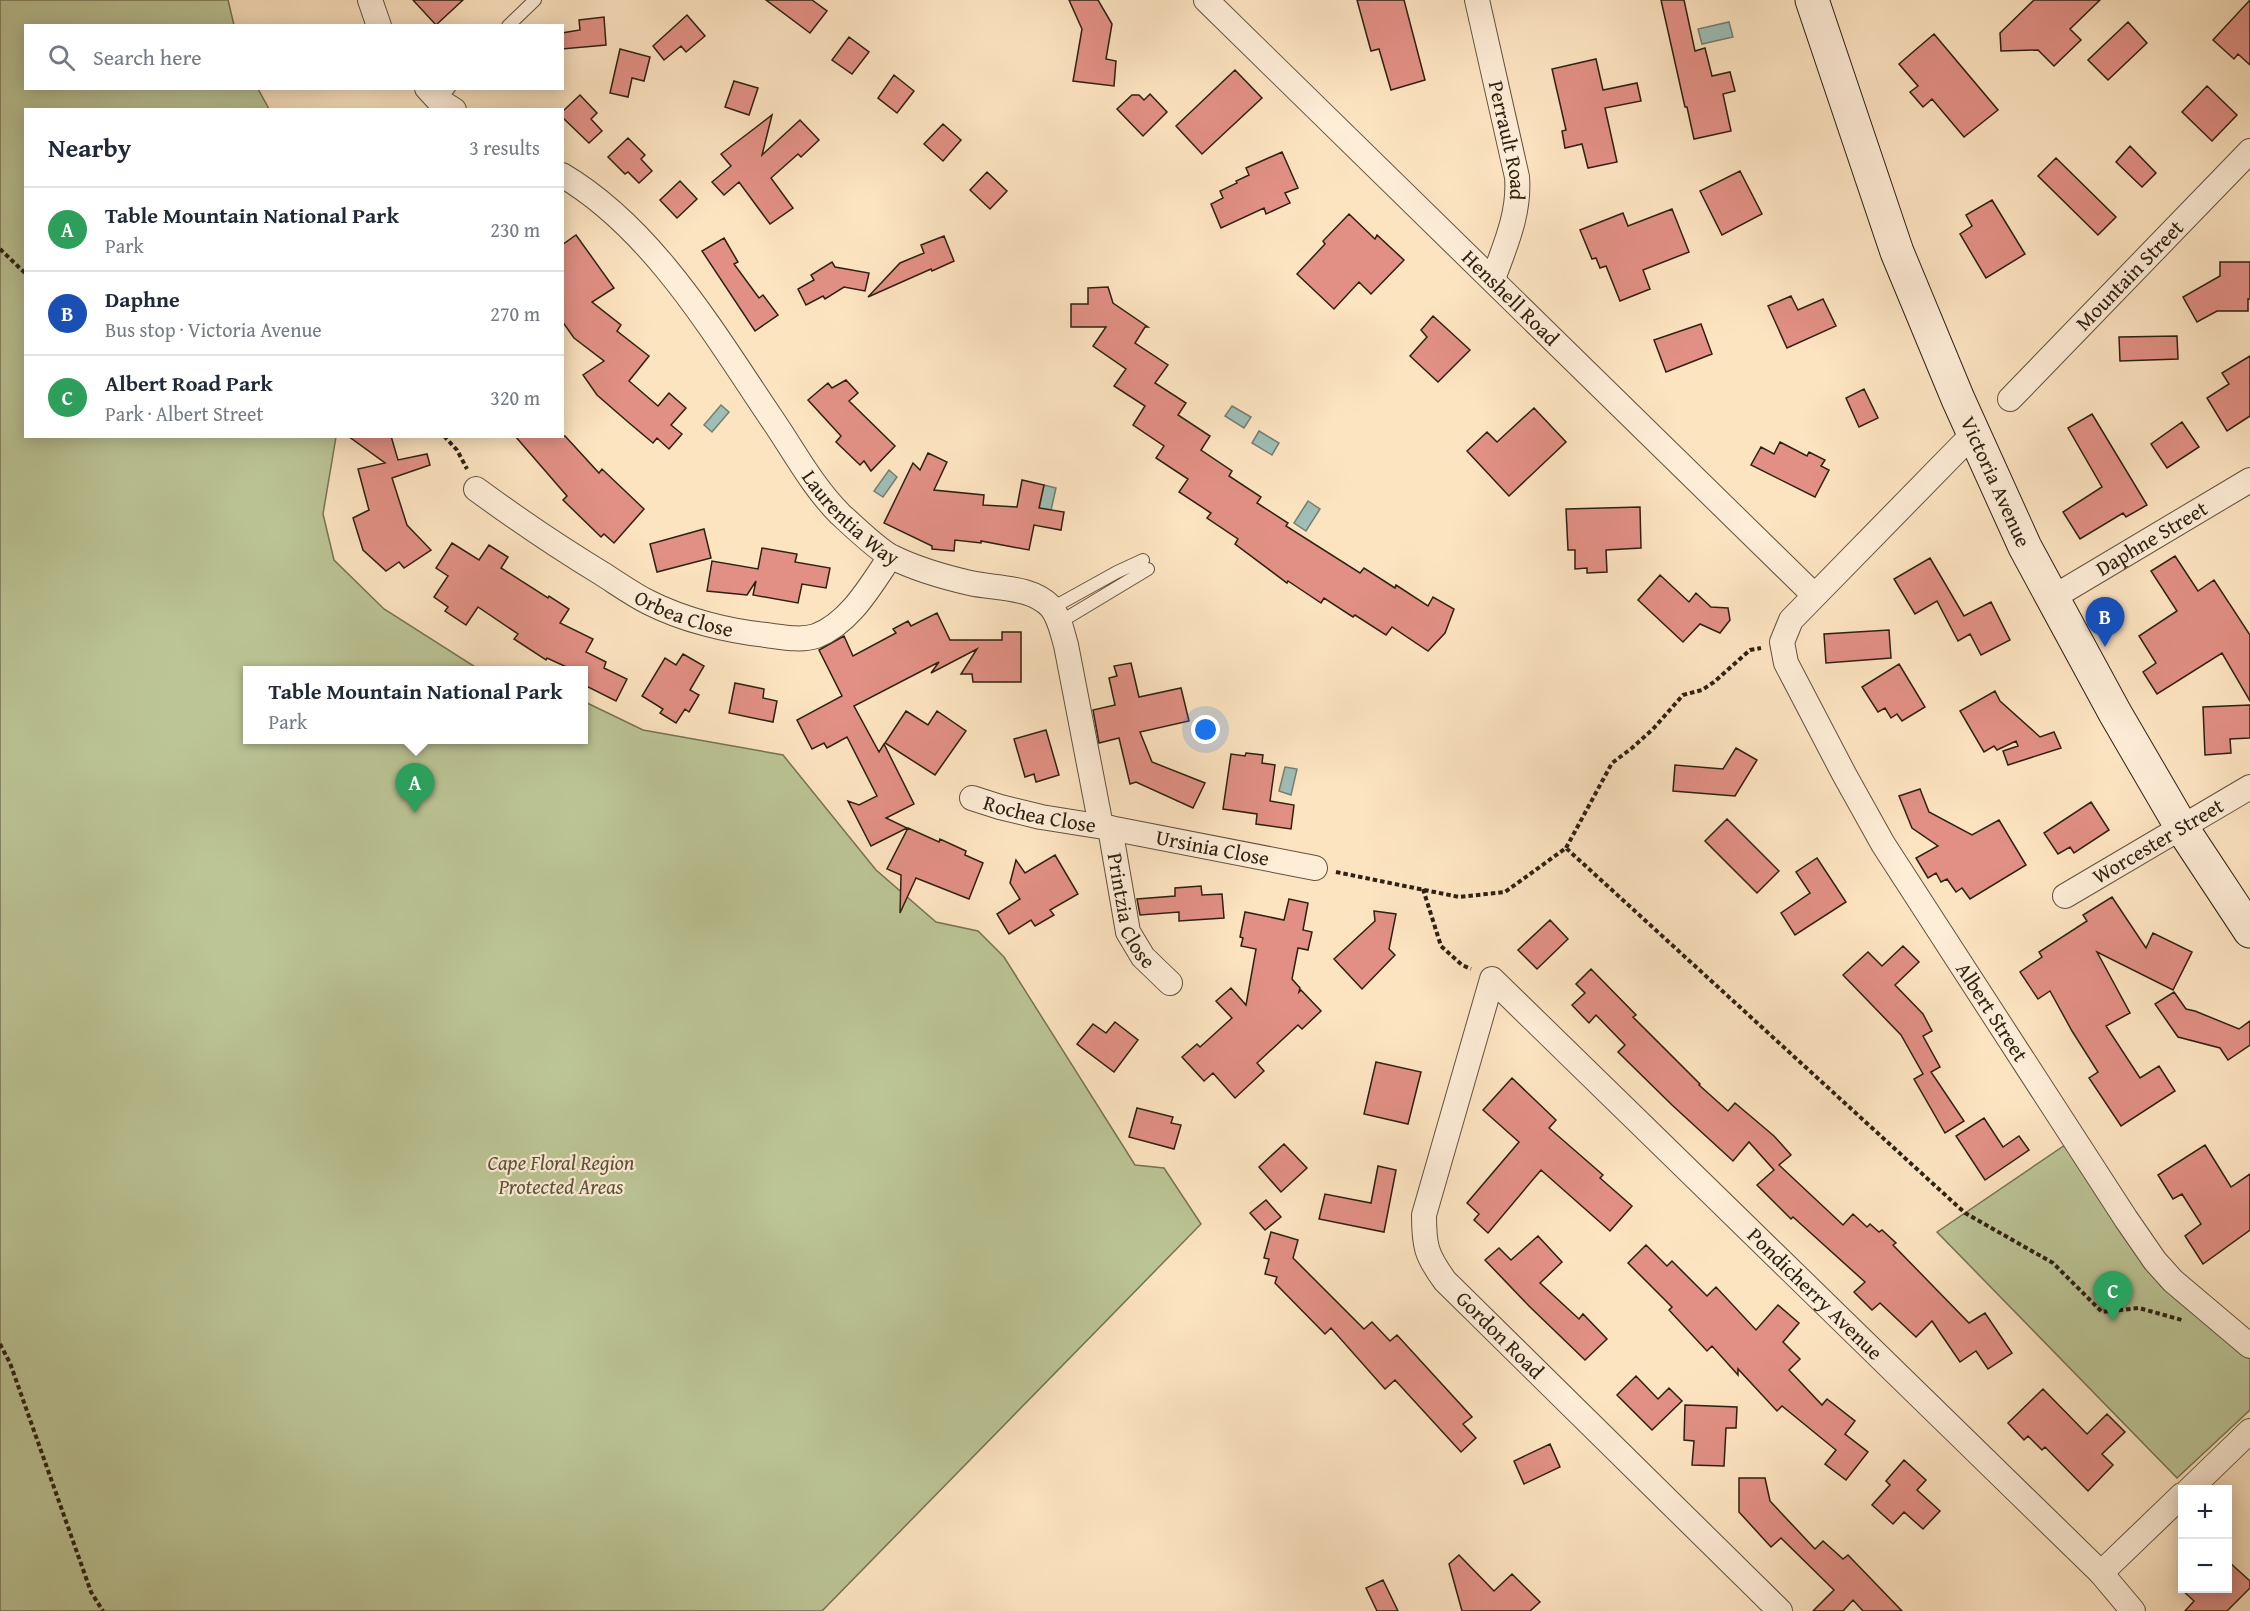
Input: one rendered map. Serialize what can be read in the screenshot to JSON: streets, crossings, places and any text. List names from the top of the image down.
{
  "streets": {
    "street": [
      "Perrault Road",
      "Mountain Street",
      "Henshell Road",
      "Victoria Avenue",
      "Laurentia Way",
      "Daphne Street",
      "Orbea Close",
      "Rochea Close",
      "Worcester Street",
      "Ursinia Close",
      "Printzia Close",
      "Albert Street",
      "Pondicherry Avenue",
      "Gordon Road"
    ]
  },
  "crossings": [
    ["Perrault Road", "Henshell Road"],
    ["Victoria Avenue", "Daphne Street"],
    ["Victoria Avenue", "Worcester Street"],
    ["Laurentia Way", "Orbea Close"],
    ["Rochea Close", "Ursinia Close"],
    ["Rochea Close", "Printzia Close"],
    ["Ursinia Close", "Printzia Close"],
    ["Pondicherry Avenue", "Gordon Road"]
  ],
  "parks": ["Cape Floral Region Protected Areas"],
  "page": {
    "search": "Search here",
    "heading": ["Nearby", "3 results"],
    "list": [
      {
        "mark": "A",
        "name": "Table Mountain National Park",
        "note": "Park",
        "value": "230 m"
      },
      {
        "mark": "B",
        "name": "Daphne",
        "note": "Bus stop · Victoria Avenue",
        "value": "270 m"
      },
      {
        "mark": "C",
        "name": "Albert Road Park",
        "note": "Park · Albert Street",
        "value": "320 m"
      }
    ],
    "pins": ["B", "A", "C"],
    "popup": ["Table Mountain National Park", "Park"],
    "map_buttons": ["+", "−"]
  }
}
